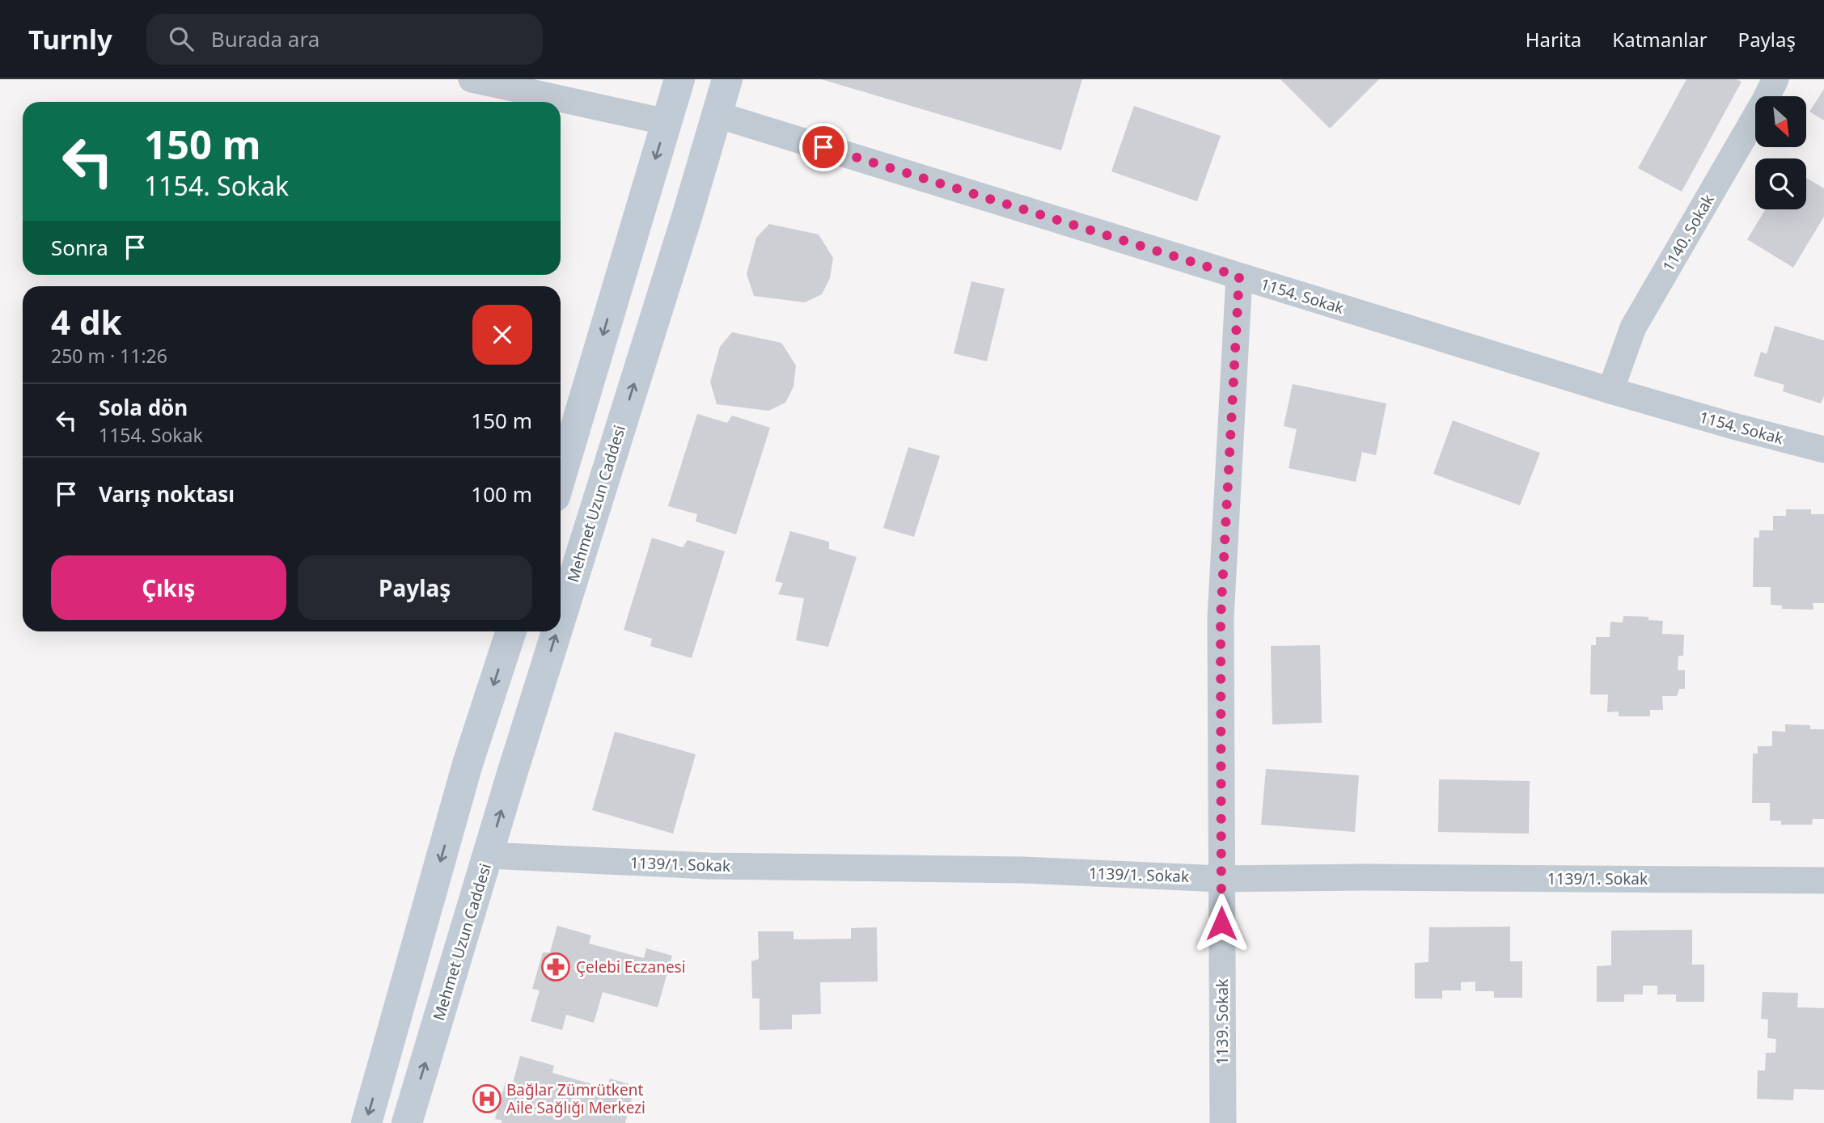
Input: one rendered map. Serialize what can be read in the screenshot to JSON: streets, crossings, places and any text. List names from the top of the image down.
{
  "streets": {
    "main road": ["Mehmet Uzun Caddesi"],
    "street": [
      "1140. Sokak",
      "1154. Sokak",
      "1139/1. Sokak",
      "1139. Sokak"
    ]
  },
  "crossings": [
    ["1140. Sokak", "1154. Sokak"],
    ["1154. Sokak", "Mehmet Uzun Caddesi"],
    ["1154. Sokak", "1139. Sokak"],
    ["Mehmet Uzun Caddesi", "1139/1. Sokak"],
    ["1139/1. Sokak", "1139. Sokak"]
  ],
  "places": {
    "pharmacy": ["Çelebi Eczanesi"],
    "hospital": ["Bağlar Zümrütkent Aile Sağlığı Merkezi"]
  },
  "north": "bottom right",
  "page": {
    "header": "Turnly",
    "search": "Burada ara",
    "nav": ["Harita", "Katmanlar", "Paylaş"],
    "turn": ["150 m", "1154. Sokak"],
    "then": "Sonra",
    "heading": ["4 dk", "250 m · 11:26"],
    "list": [
      {
        "name": "Sola dön",
        "note": "1154. Sokak",
        "value": "150 m"
      },
      {
        "name": "Varış noktası",
        "value": "100 m"
      }
    ],
    "buttons": ["Çıkış", "Paylaş"]
  }
}
